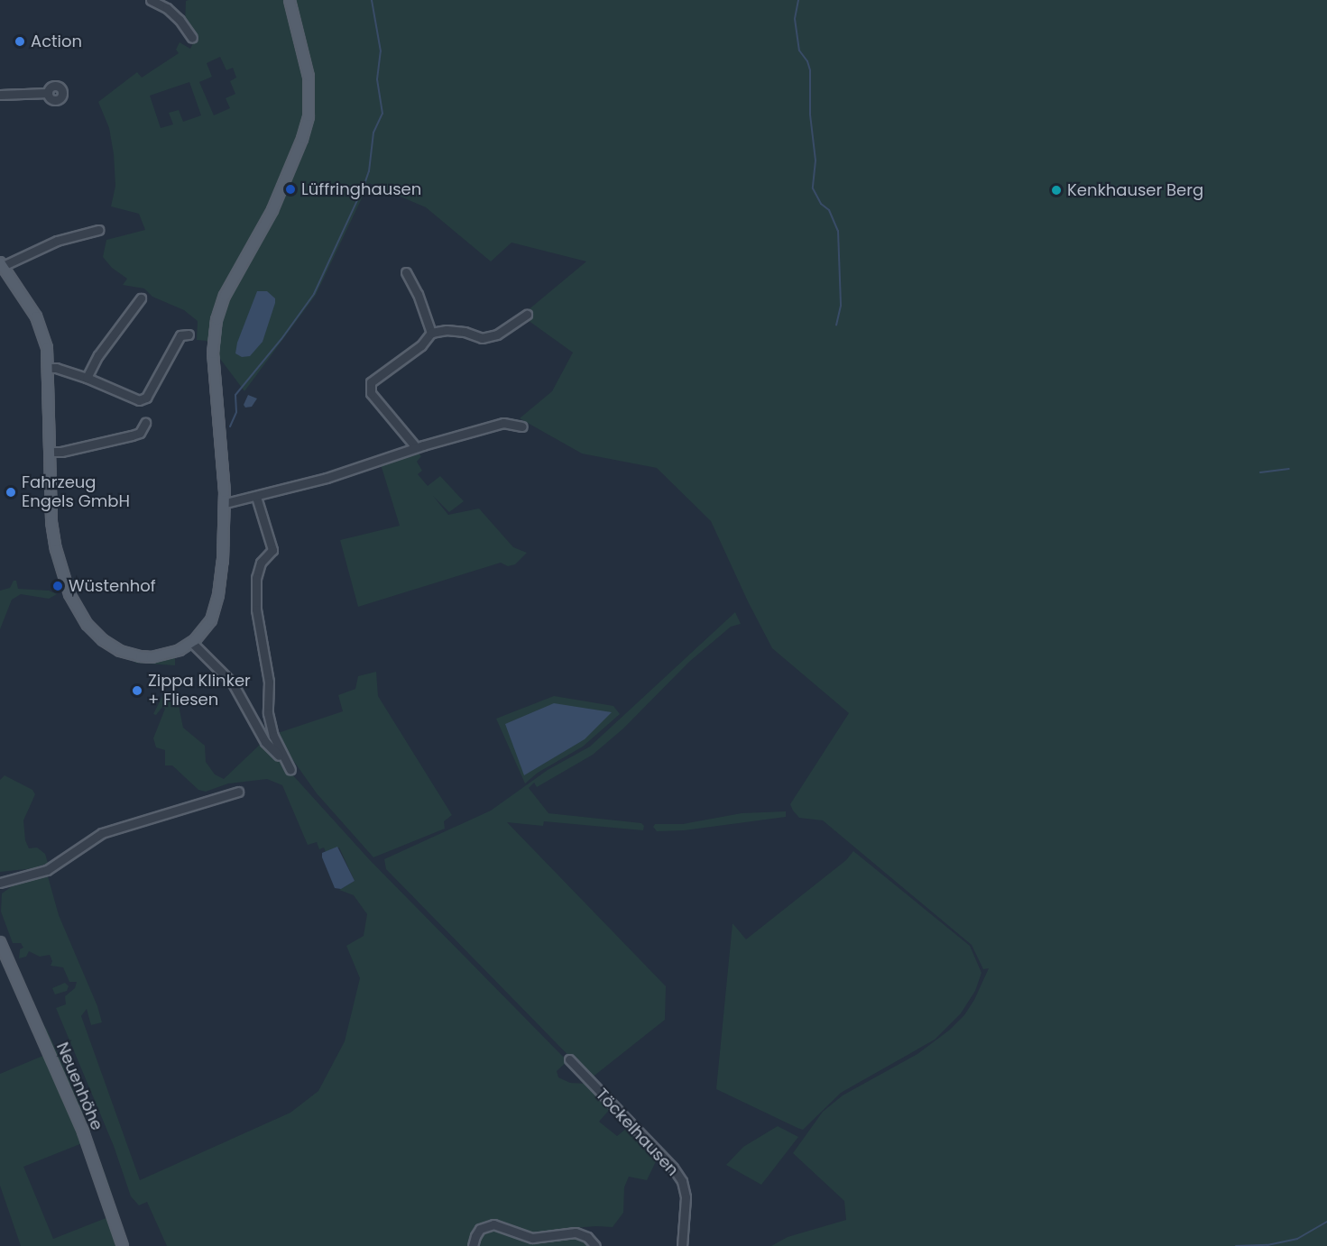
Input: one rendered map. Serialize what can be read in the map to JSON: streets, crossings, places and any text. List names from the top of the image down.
{
  "streets": {
    "main road": ["Neuenhöhe"],
    "street": ["Töckelhausen"]
  },
  "places": [
    "Action",
    "Lüffringhausen",
    "Kenkhauser Berg",
    "Fahrzeug Engels GmbH",
    "Wüstenhof",
    "Zippa Klinker + Fliesen"
  ]
}
